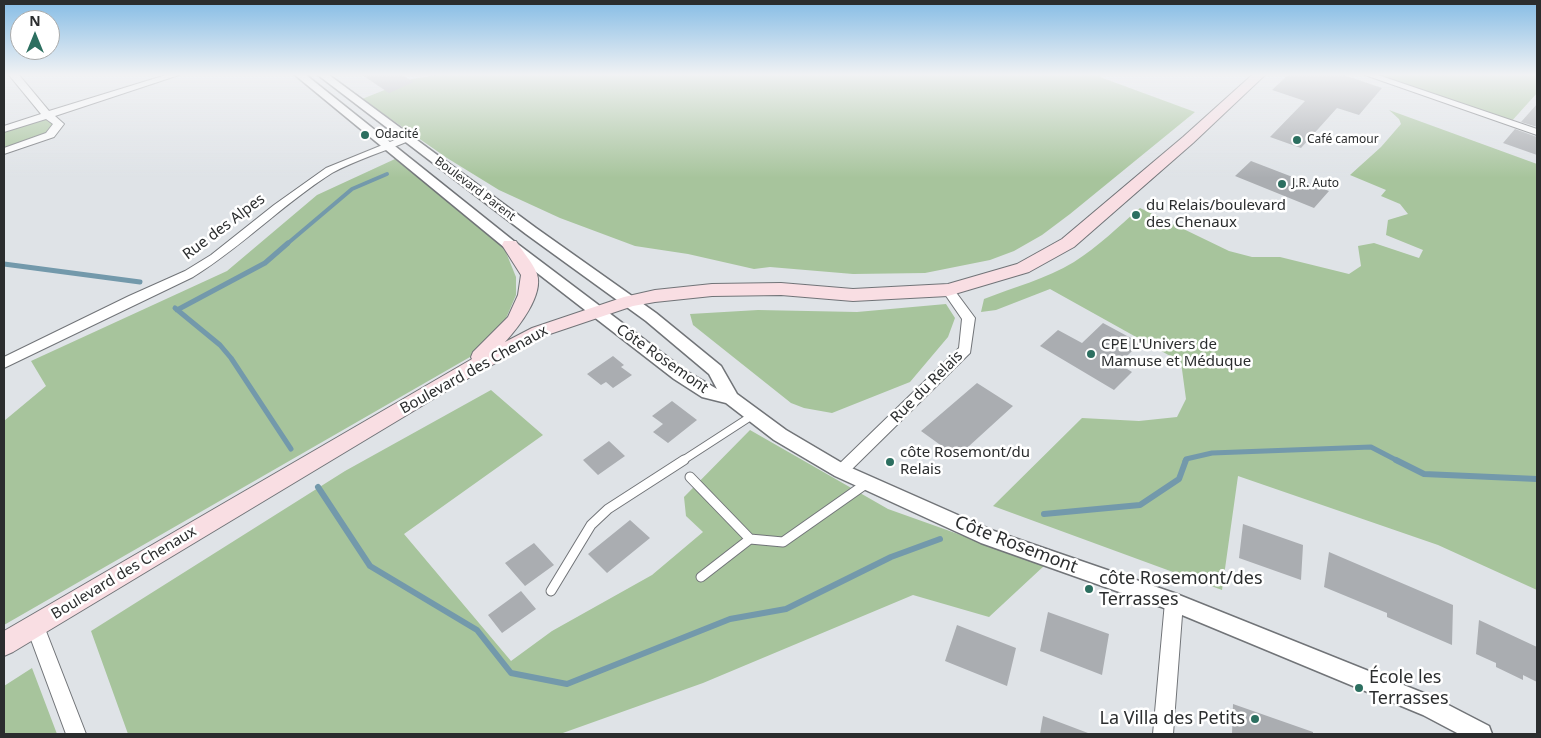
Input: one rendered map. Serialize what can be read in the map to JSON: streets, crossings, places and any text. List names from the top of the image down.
{
  "streets": {
    "main road": ["Boulevard des Chenaux"],
    "street": [
      "Boulevard Parent",
      "Rue des Alpes",
      "Côte Rosemont",
      "Rue du Relais"
    ]
  },
  "crossings": [
    ["Boulevard Parent", "Rue des Alpes"],
    ["Boulevard Parent", "Côte Rosemont"],
    ["Boulevard Parent", "Boulevard des Chenaux"],
    ["Côte Rosemont", "Boulevard des Chenaux"],
    ["Côte Rosemont", "Rue du Relais"],
    ["Boulevard des Chenaux", "Rue du Relais"]
  ],
  "places": [
    "Odacité",
    "Café camour",
    "J.R. Auto",
    "du Relais/boulevard des Chenaux",
    "CPE L'Univers de Mamuse et Méduque",
    "côte Rosemont/du Relais",
    "côte Rosemont/des Terrasses",
    "École les Terrasses",
    "La Villa des Petits"
  ],
  "north": "top"
}
